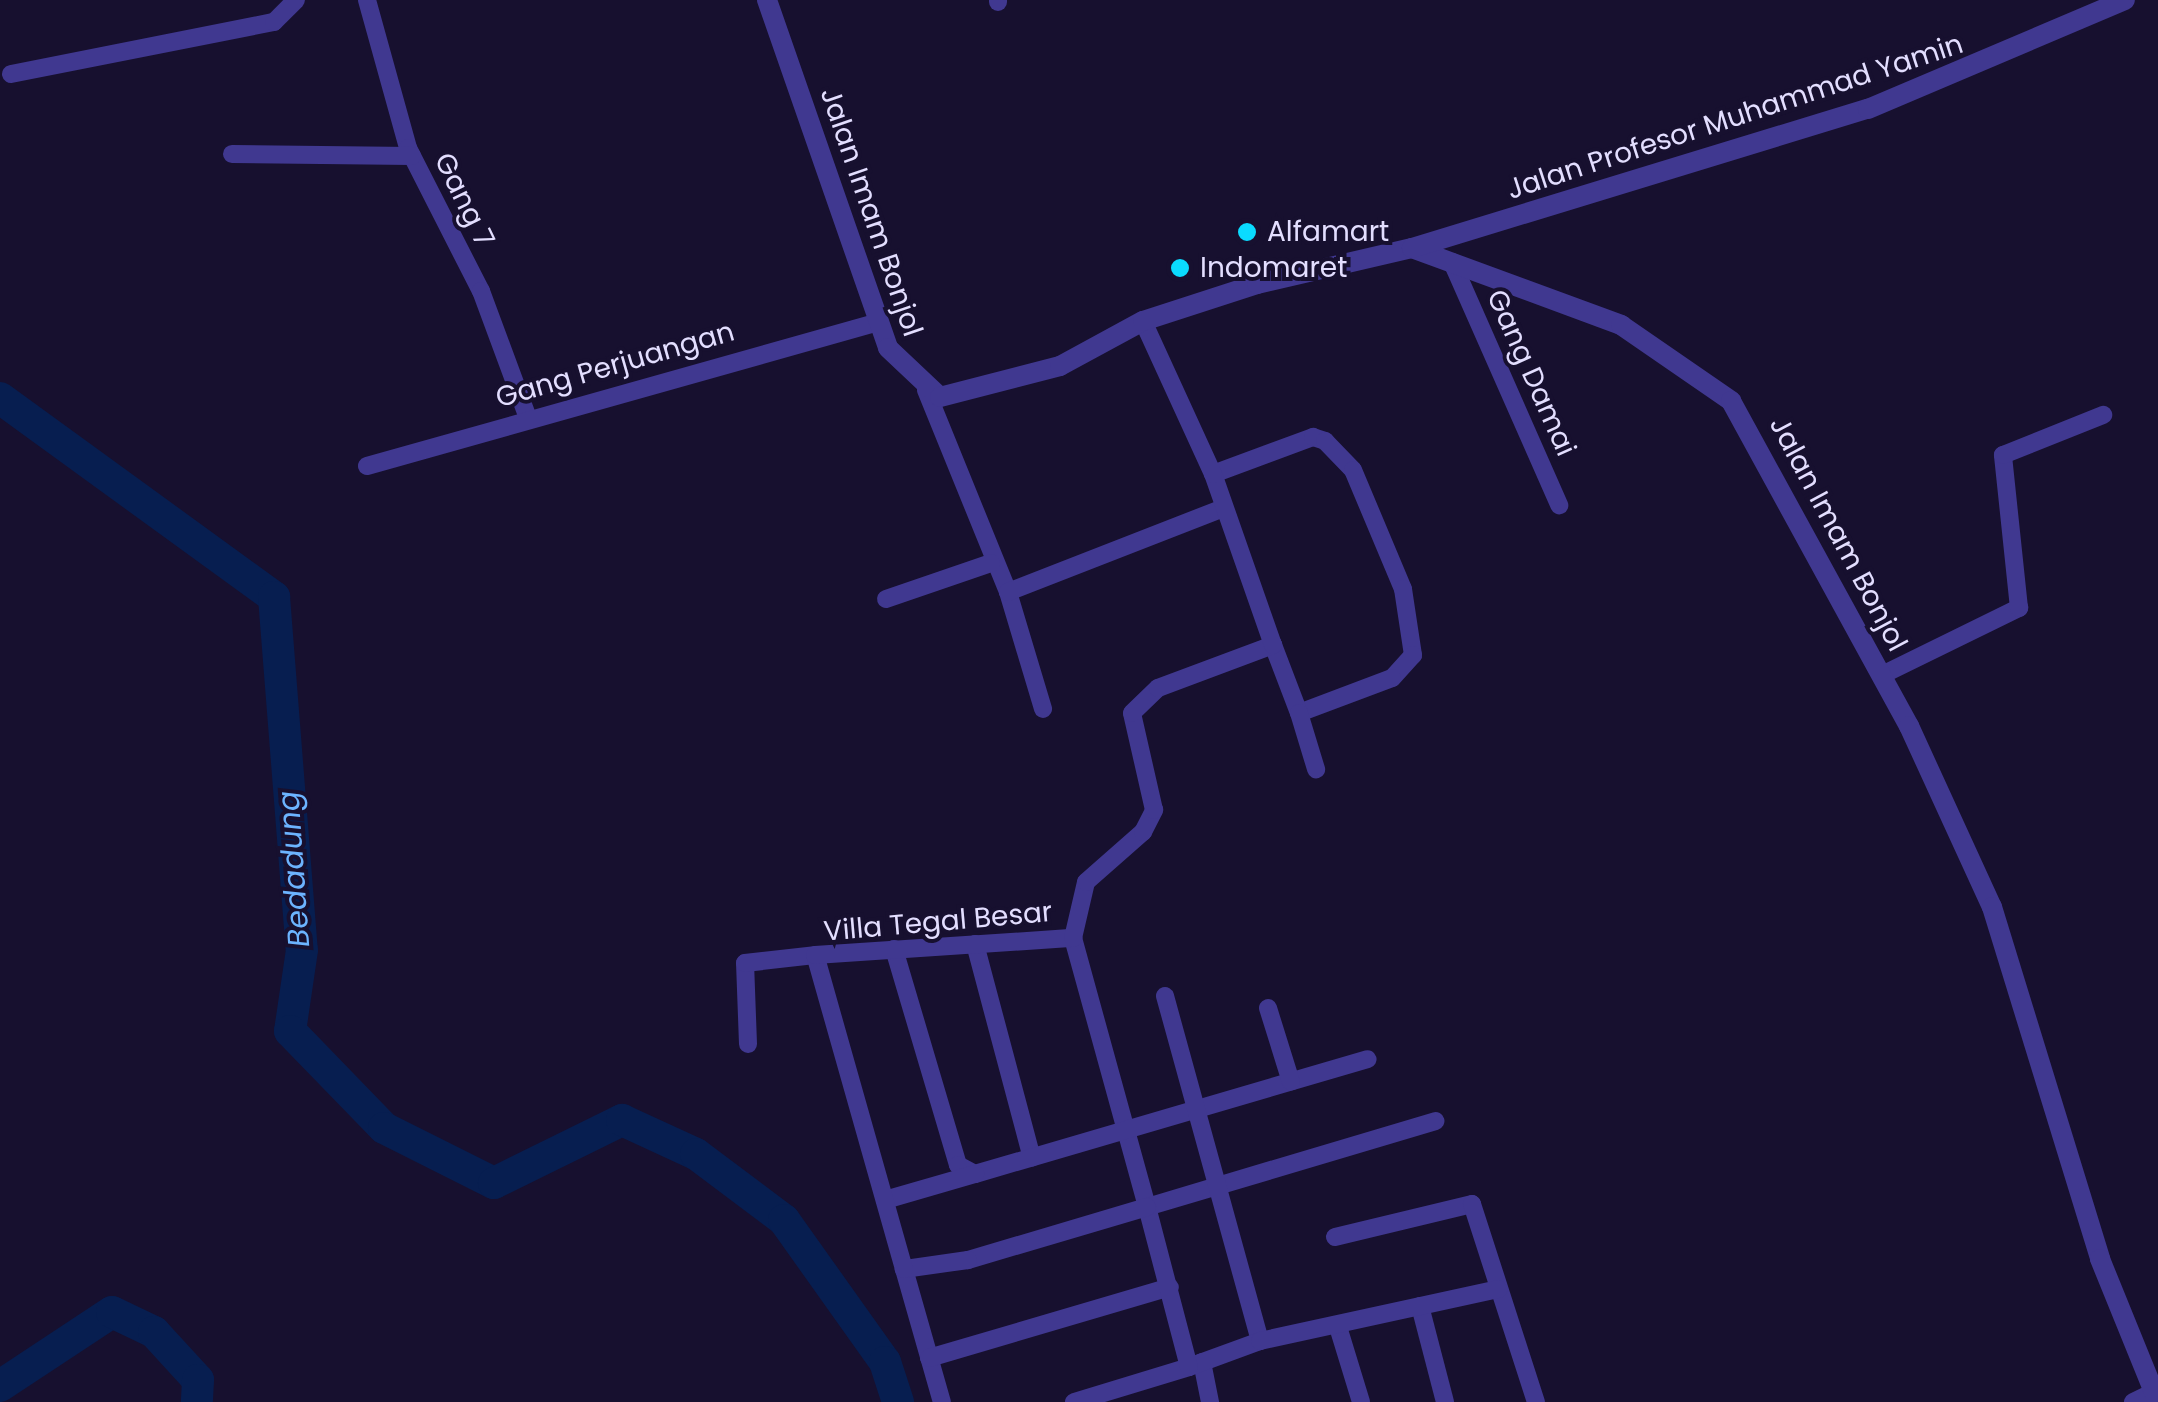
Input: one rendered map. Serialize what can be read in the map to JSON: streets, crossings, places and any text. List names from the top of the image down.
{
  "streets": {
    "street": [
      "Jalan Profesor Muhammad Yamin",
      "Gang 7",
      "Jalan Imam Bonjol",
      "Gang Perjuangan",
      "Gang Damai",
      "Villa Tegal Besar"
    ]
  },
  "crossings": [
    ["Jalan Profesor Muhammad Yamin", "Jalan Imam Bonjol"],
    ["Gang 7", "Gang Perjuangan"],
    ["Jalan Imam Bonjol", "Gang Perjuangan"],
    ["Jalan Imam Bonjol", "Gang Damai"]
  ],
  "water": ["Bedadung"],
  "places": ["Alfamart", "Indomaret"]
}
